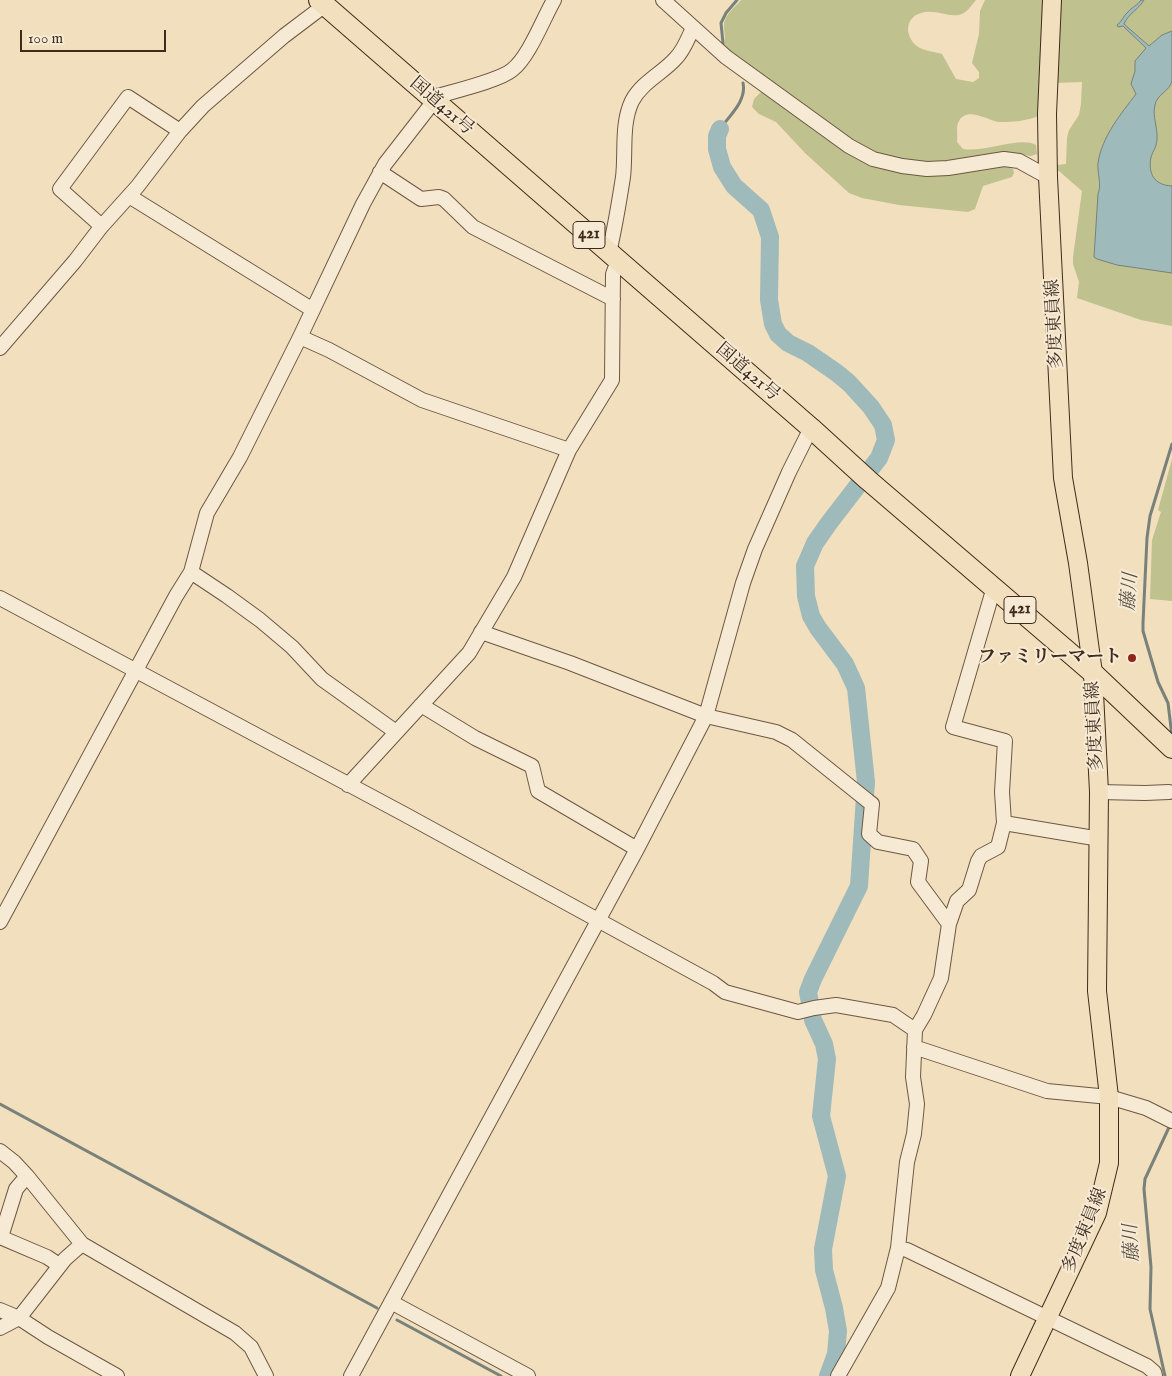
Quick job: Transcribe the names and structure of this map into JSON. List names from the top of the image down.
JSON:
{
  "streets": {
    "highway": ["国道421号", "421"],
    "main road": ["多度東員線"]
  },
  "crossings": [
    ["国道421号", "多度東員線"]
  ],
  "water": ["藤川"],
  "places": ["ファミリーマート"],
  "scale_bar": "100 m"
}
